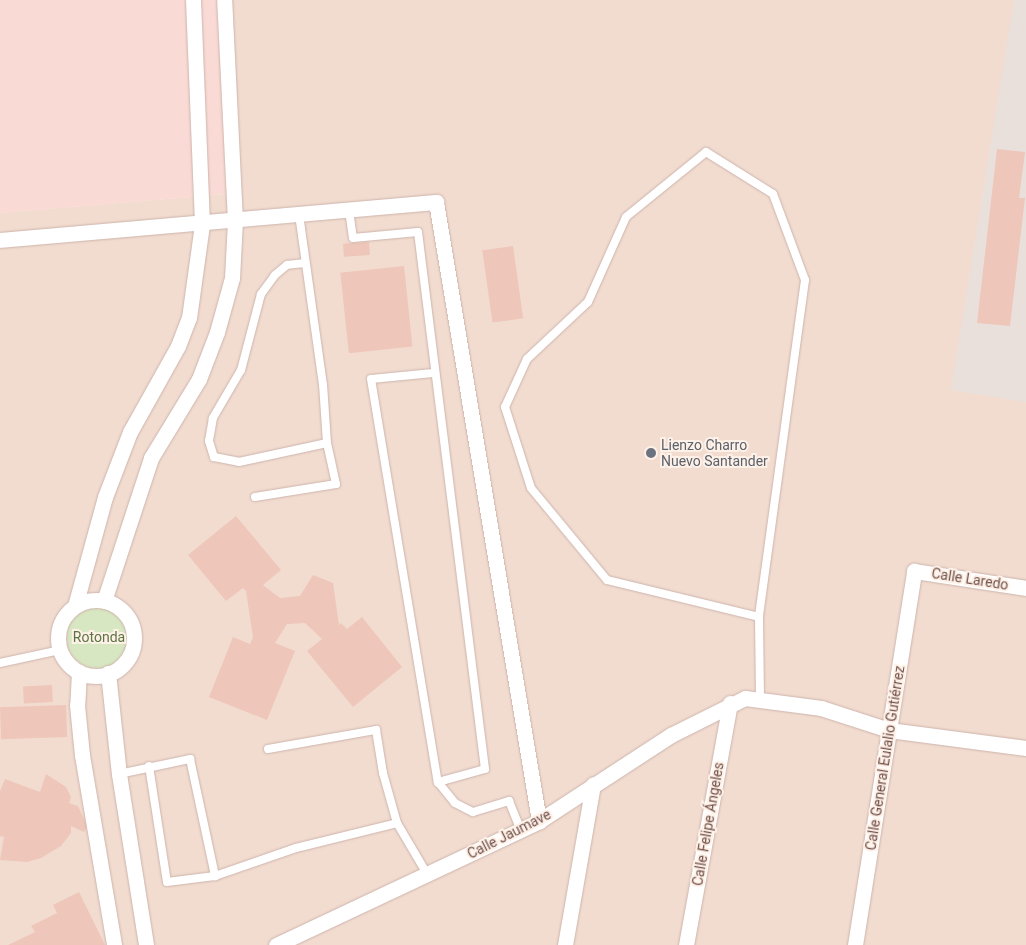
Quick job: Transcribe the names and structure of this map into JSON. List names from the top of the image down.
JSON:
{
  "streets": {
    "street": [
      "Calle Laredo",
      "Calle General Eulalio Gutiérrez",
      "Calle Felipe Ángeles",
      "Calle Jaumave"
    ]
  },
  "crossings": [
    ["Calle Laredo", "Calle General Eulalio Gutiérrez"],
    ["Calle General Eulalio Gutiérrez", "Calle Jaumave"],
    ["Calle Felipe Ángeles", "Calle Jaumave"]
  ],
  "parks": ["Rotonda"],
  "places": ["Lienzo Charro Nuevo Santander"]
}
